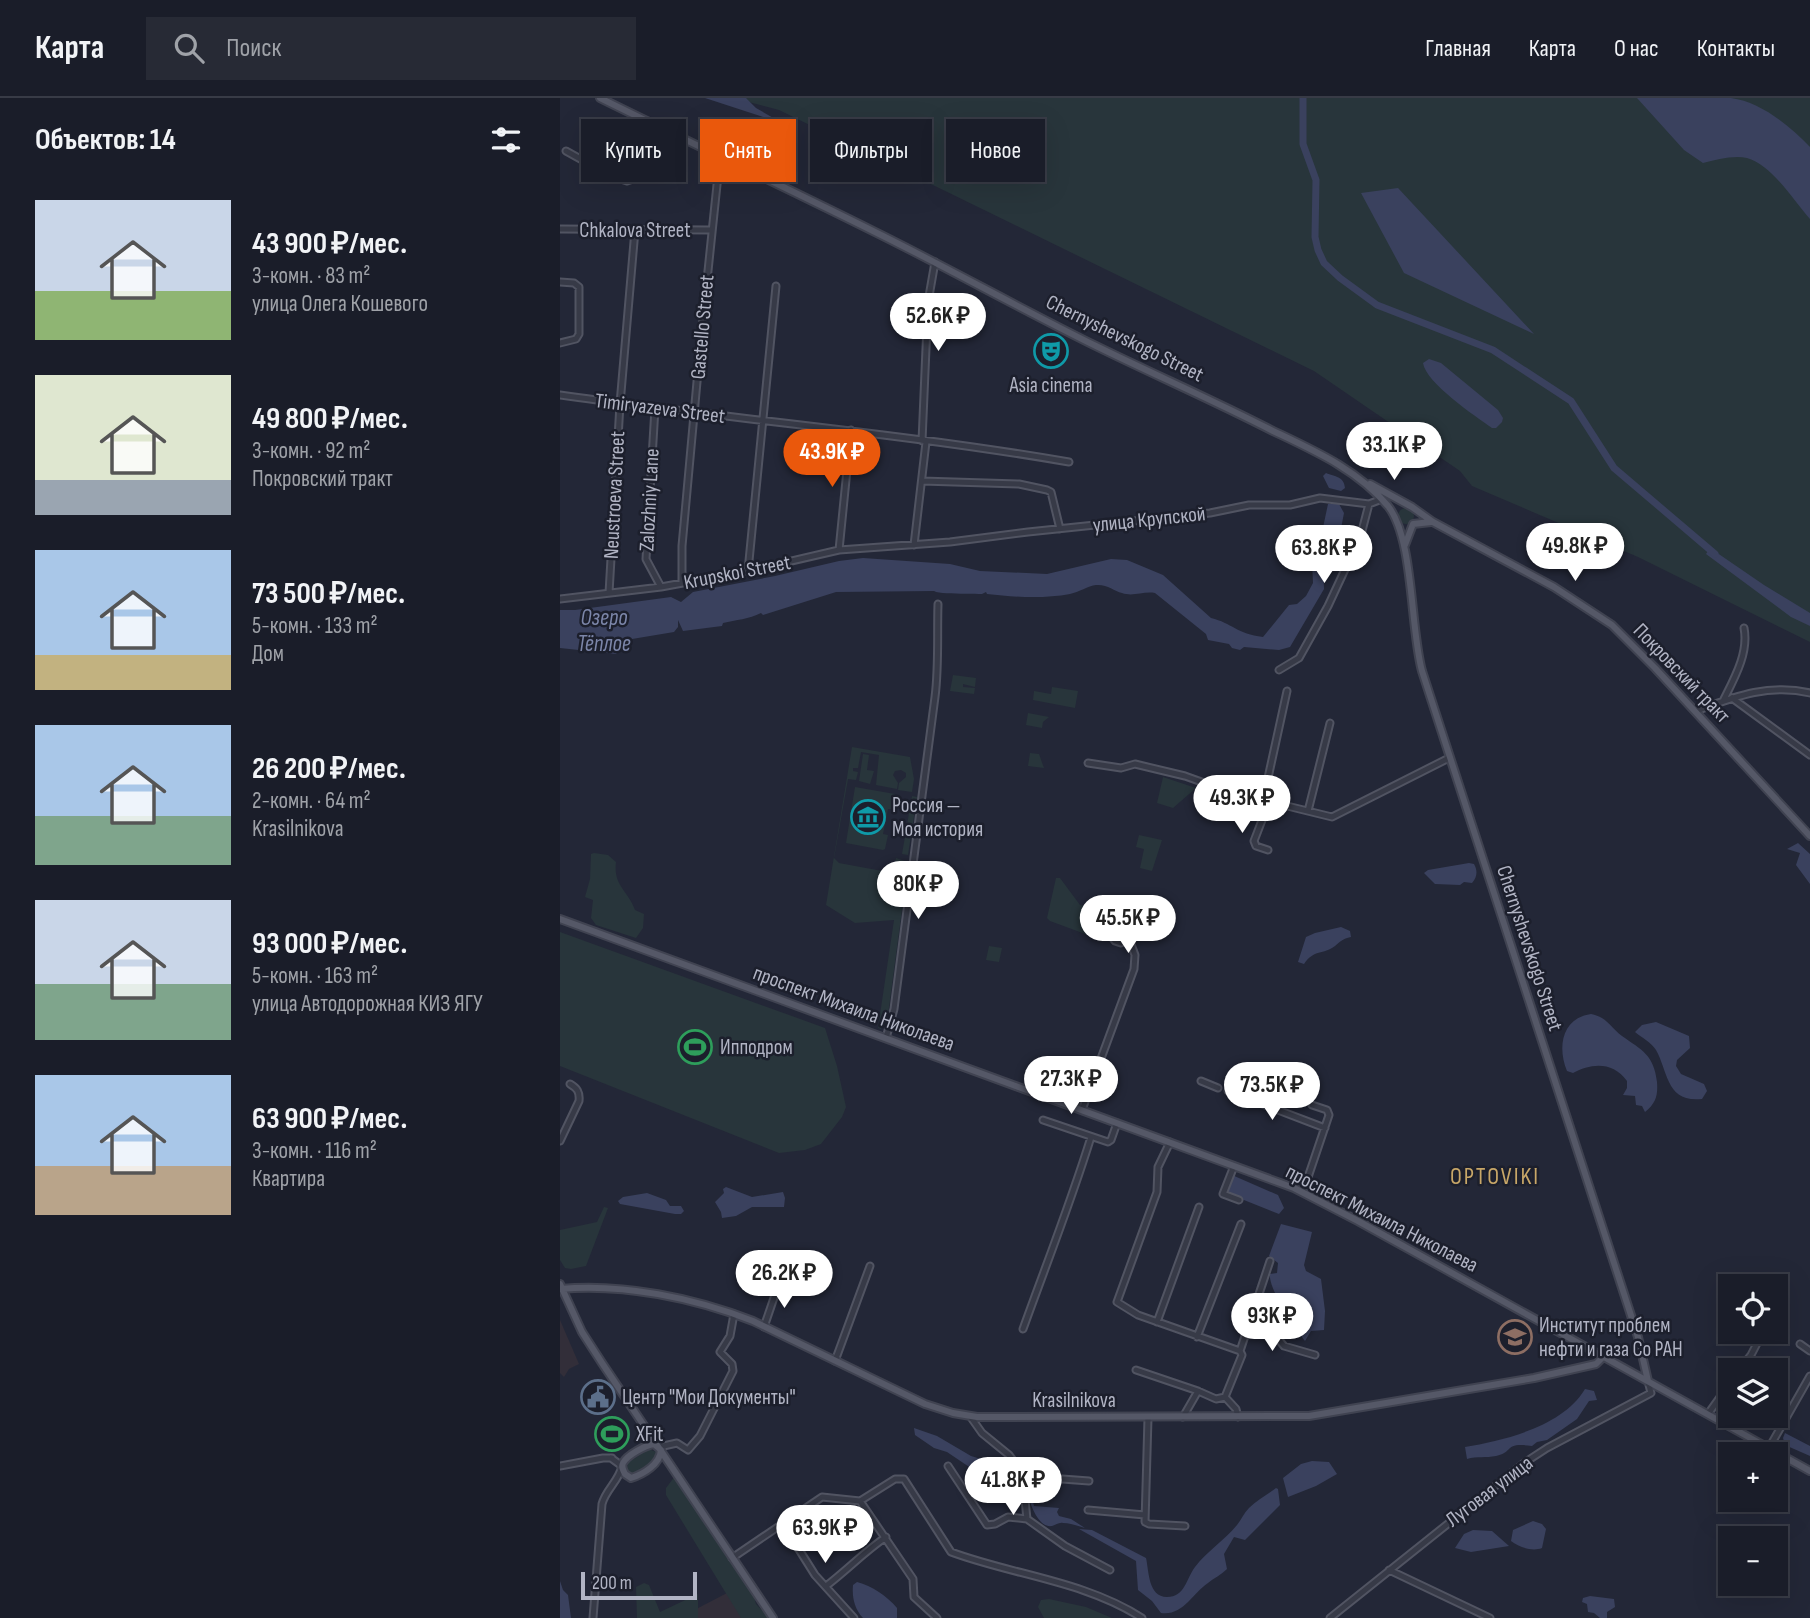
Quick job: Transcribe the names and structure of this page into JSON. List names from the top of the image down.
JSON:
{
  "streets": {
    "main road": [
      "Chernyshevskogo Street",
      "Покровский тракт",
      "проспект Михаила Николаева",
      "Krasilnikova"
    ],
    "street": [
      "Chkalova Street",
      "Gastello Street",
      "Timiryazeva Street",
      "Neustroeva Street",
      "Zalozhniy Lane",
      "улица Крупской",
      "Krupskoi Street",
      "Луговая улица"
    ]
  },
  "crossings": [
    ["Chkalova Street", "Gastello Street"],
    ["Chkalova Street", "Neustroeva Street"],
    ["Gastello Street", "Timiryazeva Street"],
    ["Gastello Street", "Krupskoi Street"],
    ["Chernyshevskogo Street", "улица Крупской"],
    ["Chernyshevskogo Street", "Покровский тракт"],
    ["Chernyshevskogo Street", "проспект Михаила Николаева"],
    ["Chernyshevskogo Street", "Луговая улица"],
    ["Timiryazeva Street", "Neustroeva Street"],
    ["Timiryazeva Street", "Zalozhniy Lane"],
    ["Neustroeva Street", "Krupskoi Street"],
    ["Zalozhniy Lane", "Krupskoi Street"],
    ["улица Крупской", "Krupskoi Street"],
    ["проспект Михаила Николаева", "Krasilnikova"],
    ["проспект Михаила Николаева", "Луговая улица"]
  ],
  "districts": ["OPTOVIKI"],
  "water": ["Озеро Тёплое"],
  "places": {
    "theatre": ["Asia cinema"],
    "museum": ["Россия — Моя история"],
    "sports": ["Ипподром", "XFit"],
    "school or university": ["Институт проблем нефти и газа Со РАН"],
    "public building": ["Центр \"Мои Документы\""]
  },
  "scale_bar": "200 m",
  "page": {
    "header": "Карта",
    "search": "Поиск",
    "nav": [
      "Главная",
      "Карта",
      "О нас",
      "Контакты"
    ],
    "heading": "Объектов: 14",
    "chip": [
      "Купить",
      "Снять",
      "Фильтры",
      "Новое"
    ],
    "list": [
      {
        "name": "43 900 ₽/мес.",
        "note": "3-комн. · 83 m² · улица Олега Кошевого"
      },
      {
        "name": "49 800 ₽/мес.",
        "note": "3-комн. · 92 m² · Покровский тракт"
      },
      {
        "name": "73 500 ₽/мес.",
        "note": "5-комн. · 133 m² · Дом"
      },
      {
        "name": "26 200 ₽/мес.",
        "note": "2-комн. · 64 m² · Krasilnikova"
      },
      {
        "name": "93 000 ₽/мес.",
        "note": "5-комн. · 163 m² · улица Автодорожная КИЗ ЯГУ"
      },
      {
        "name": "63 900 ₽/мес.",
        "note": "3-комн. · 116 m² · Квартира"
      }
    ],
    "price": [
      "52.6K ₽",
      "33.1K ₽",
      "43.9K ₽",
      "49.8K ₽",
      "63.8K ₽",
      "49.3K ₽",
      "80K ₽",
      "45.5K ₽",
      "27.3K ₽",
      "73.5K ₽",
      "26.2K ₽",
      "93K ₽",
      "41.8K ₽",
      "63.9K ₽"
    ],
    "map_buttons": ["+", "−"],
    "scale": "200 m"
  }
}
